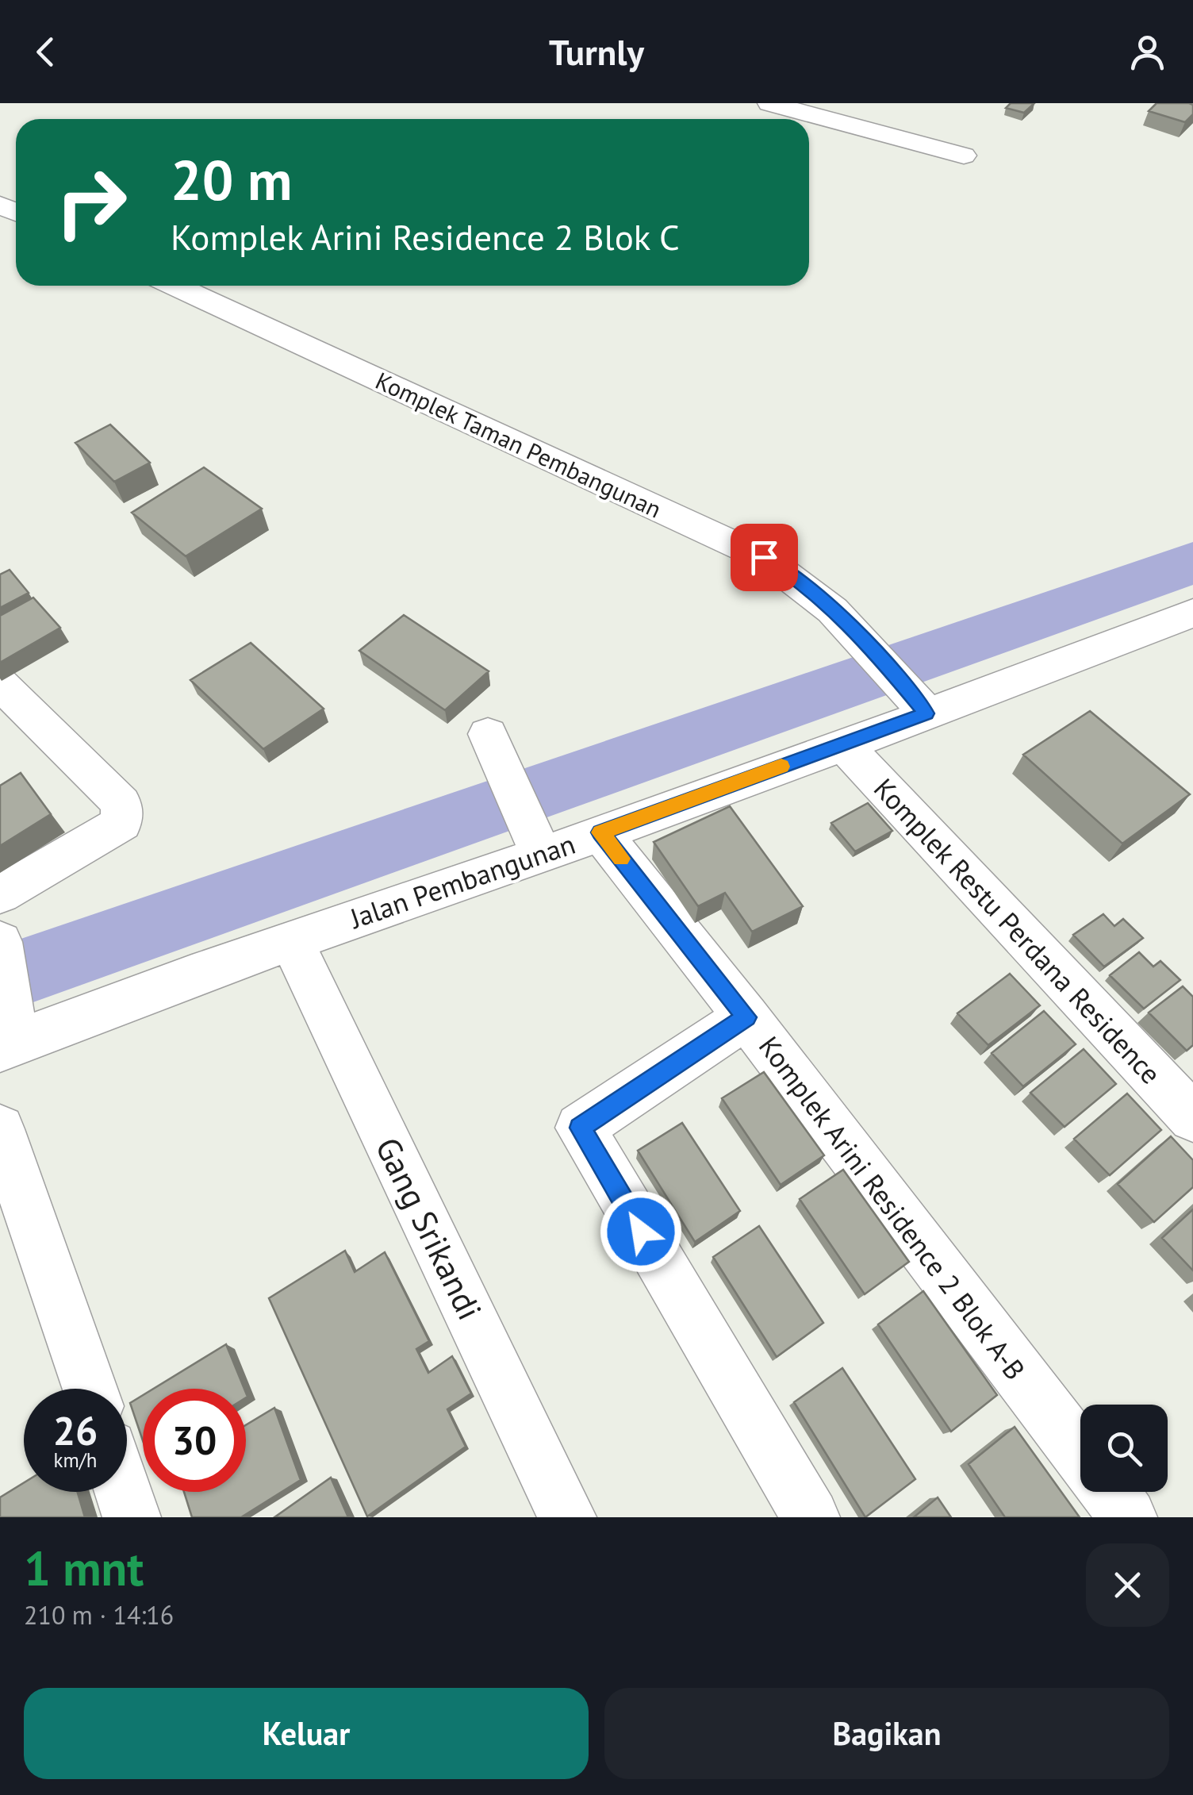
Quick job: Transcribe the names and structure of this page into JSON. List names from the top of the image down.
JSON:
{
  "streets": {
    "street": [
      "Komplek Taman Pembangunan",
      "Jalan Pembangunan",
      "Komplek Restu Perdana Residence",
      "Komplek Arini Residence 2 Blok A-B",
      "Gang Srikandi"
    ]
  },
  "crossings": [
    ["Komplek Taman Pembangunan", "Jalan Pembangunan"],
    ["Jalan Pembangunan", "Komplek Restu Perdana Residence"],
    ["Jalan Pembangunan", "Komplek Arini Residence 2 Blok A-B"],
    ["Jalan Pembangunan", "Gang Srikandi"]
  ],
  "page": {
    "header": "Turnly",
    "turn": ["20 m", "Komplek Arini Residence 2 Blok C"],
    "speed": "26 km/h",
    "limit": "30",
    "heading": ["1 mnt", "210 m · 14:16"],
    "buttons": ["Keluar", "Bagikan"]
  }
}
